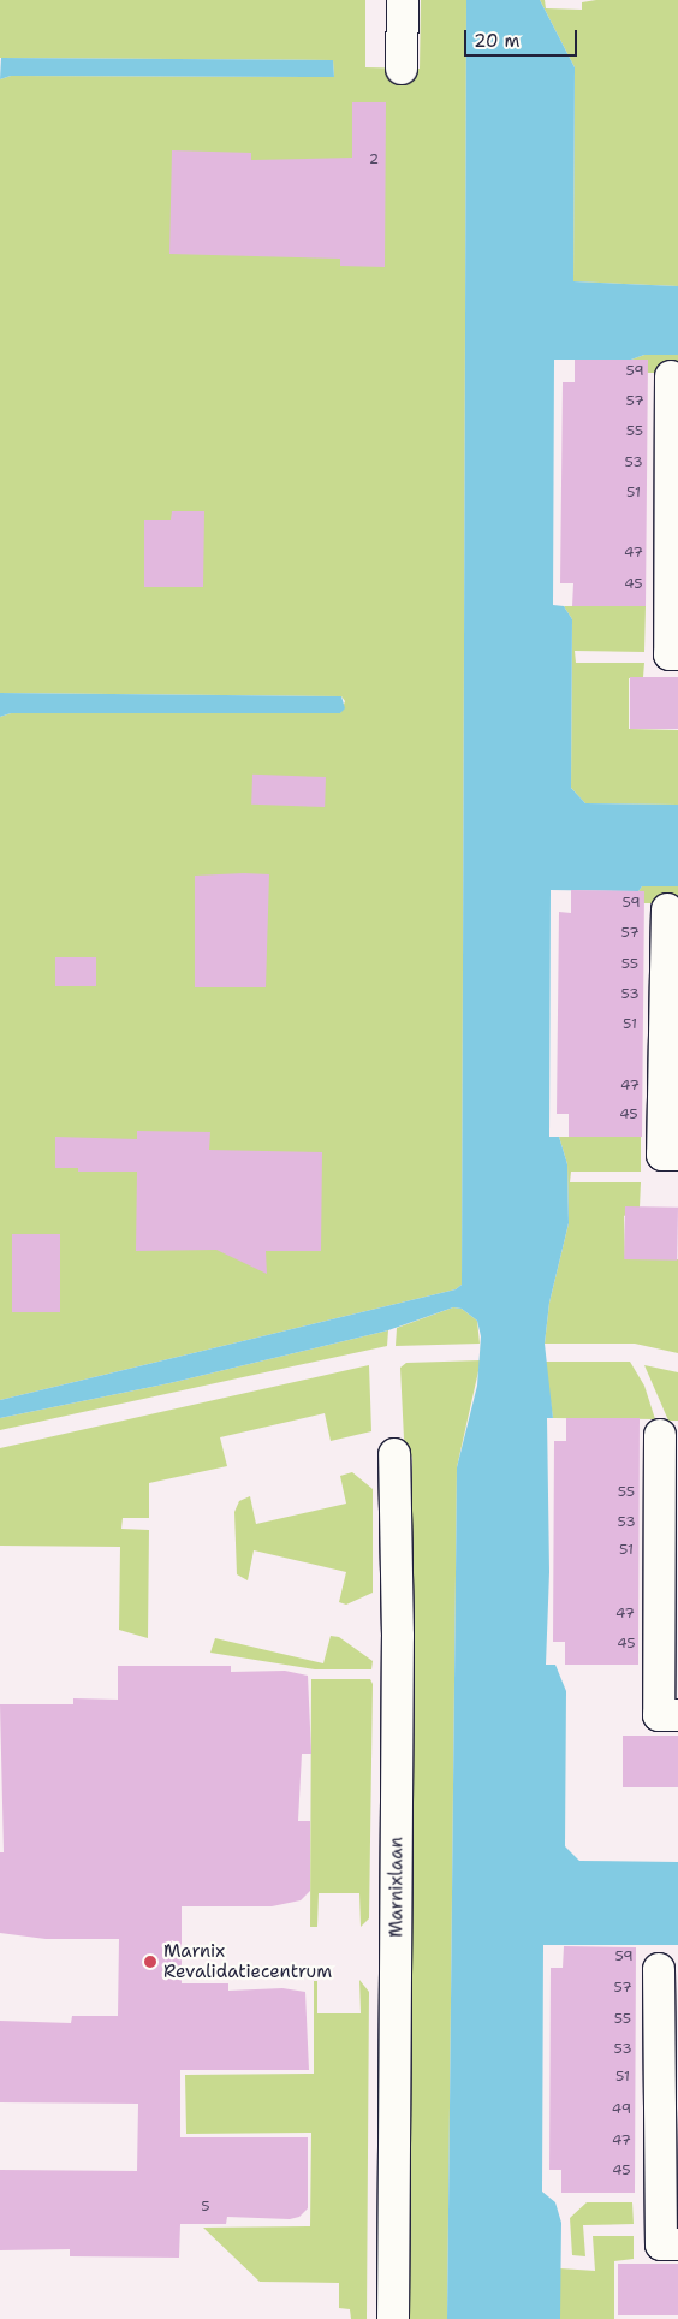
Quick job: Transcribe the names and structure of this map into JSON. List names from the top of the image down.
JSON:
{
  "streets": {
    "street": ["Marnixlaan"]
  },
  "places": ["Marnix Revalidatiecentrum"],
  "house_numbers": [
    "2",
    "59",
    "57",
    "55",
    "53",
    "51",
    "47",
    "45",
    "59",
    "57",
    "55",
    "53",
    "51",
    "47",
    "45",
    "55",
    "53",
    "51",
    "47",
    "45",
    "59",
    "57",
    "55",
    "53",
    "51",
    "49",
    "47",
    "45",
    "5"
  ],
  "scale_bar": "20 m"
}
